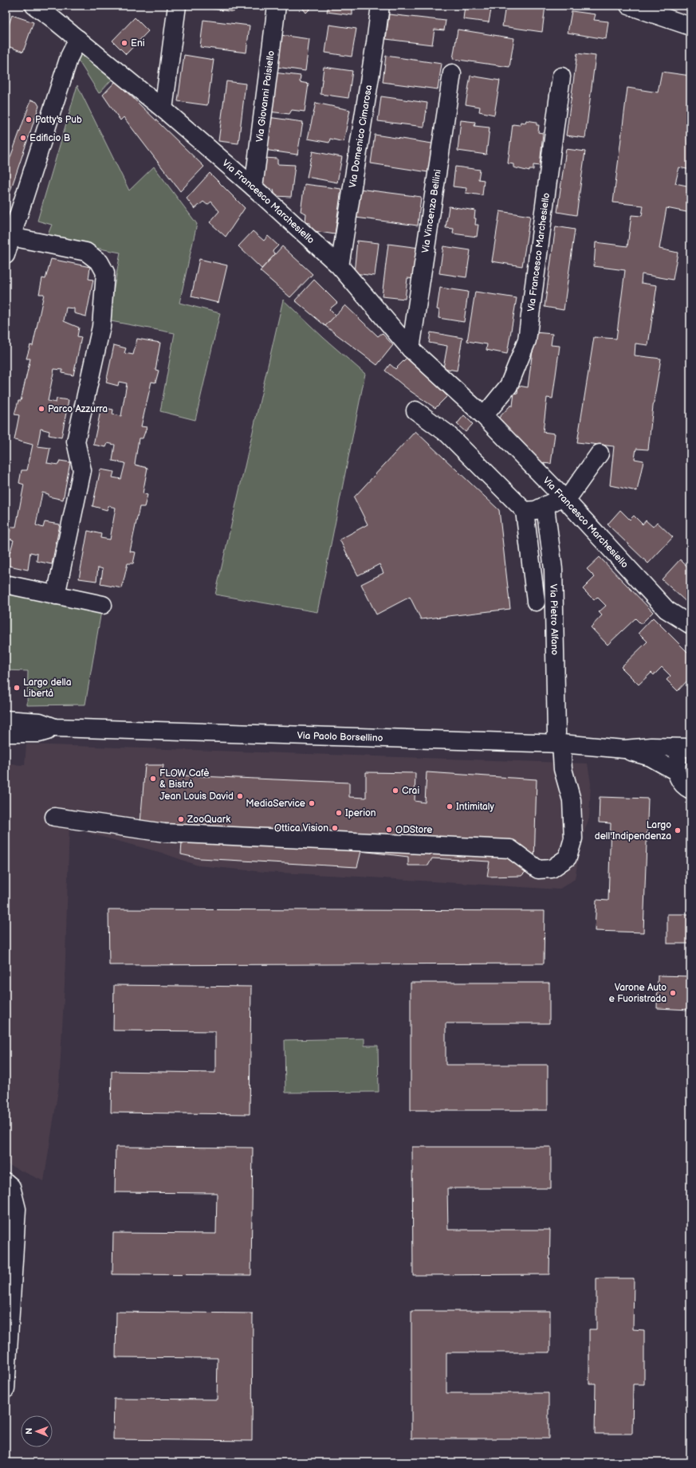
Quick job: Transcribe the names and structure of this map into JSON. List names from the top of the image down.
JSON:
{
  "streets": {
    "street": [
      "Via Giovanni Paisiello",
      "Via Domenico Cimarosa",
      "Via Francesco Marchesiello",
      "Via Vincenzo Bellini",
      "Via Pietro Alfano",
      "Via Paolo Borsellino"
    ]
  },
  "crossings": [
    ["Via Giovanni Paisiello", "Via Francesco Marchesiello"],
    ["Via Domenico Cimarosa", "Via Francesco Marchesiello"],
    ["Via Francesco Marchesiello", "Via Vincenzo Bellini"],
    ["Via Pietro Alfano", "Via Paolo Borsellino"]
  ],
  "places": [
    "Eni",
    "Patty's Pub",
    "Edificio B",
    "Parco Azzurra",
    "Largo della Libertà",
    "FLOW Cafè & Bistrò",
    "Crai",
    "Jean Louis David",
    "MediaService",
    "Intimitaly",
    "Iperion",
    "ZooQuark",
    "Ottica Vision",
    "ODStore",
    "Largo dell'Indipendenza",
    "Varone Auto e Fuoristrada"
  ],
  "north": "left"
}
